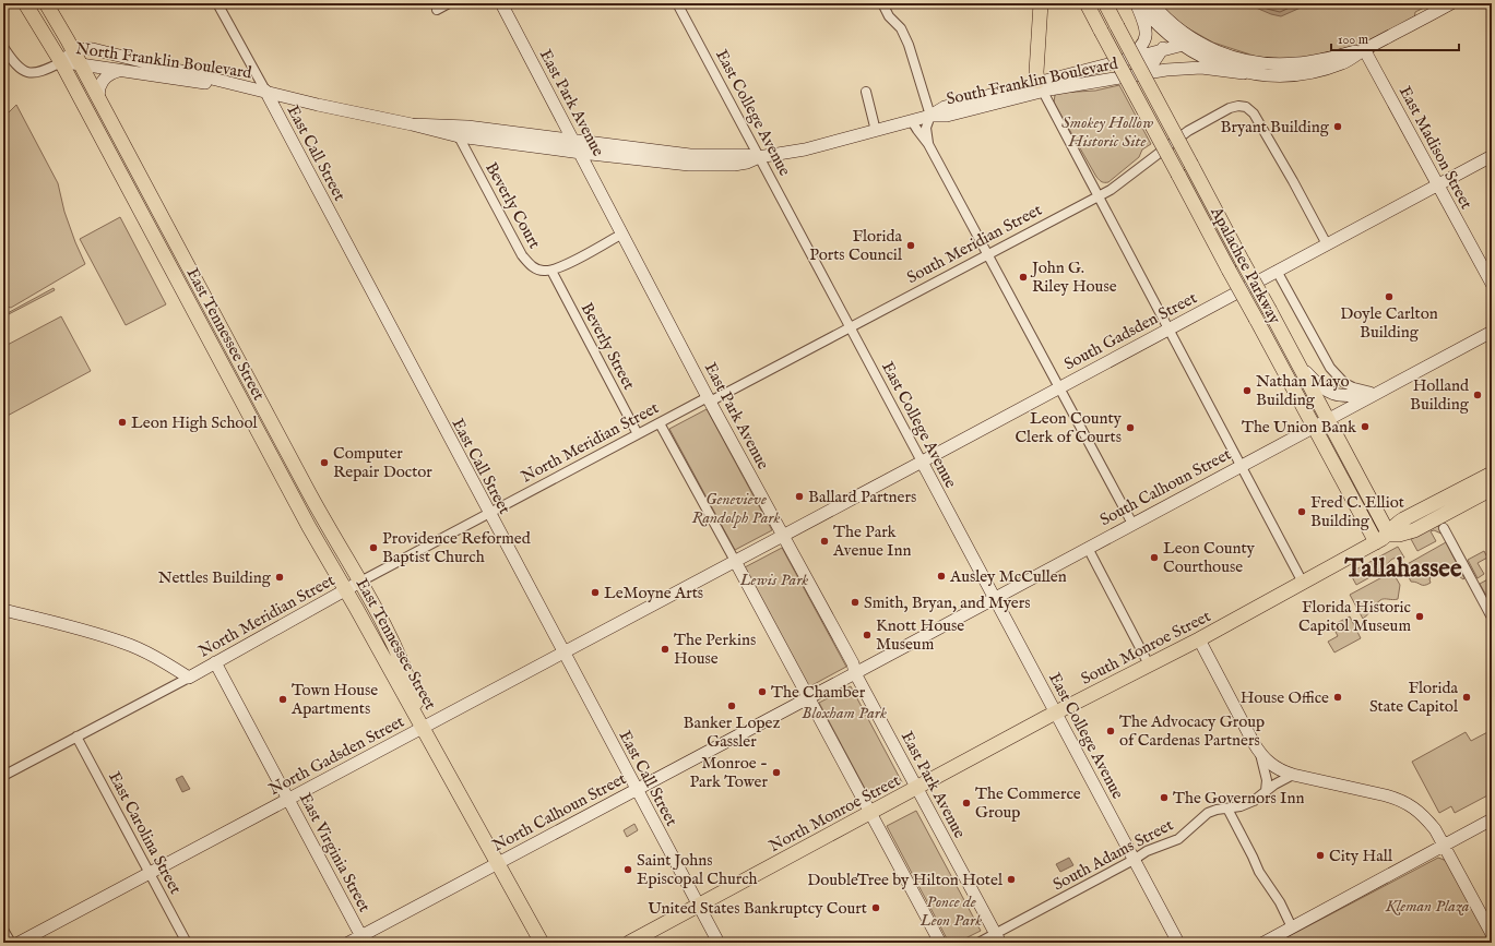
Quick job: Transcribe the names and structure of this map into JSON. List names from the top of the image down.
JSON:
{
  "streets": {
    "main road": [
      "Apalachee Parkway",
      "East Tennessee Street",
      "South Monroe Street",
      "North Monroe Street"
    ],
    "street": [
      "North Franklin Boulevard",
      "South Franklin Boulevard",
      "East Park Avenue",
      "East College Avenue",
      "East Madison Street",
      "East Call Street",
      "Beverly Court",
      "South Meridian Street",
      "South Gadsden Street",
      "Beverly Street",
      "North Meridian Street",
      "South Calhoun Street",
      "North Gadsden Street",
      "North Calhoun Street",
      "East Carolina Street",
      "East Virginia Street",
      "South Adams Street"
    ]
  },
  "crossings": [
    ["North Franklin Boulevard", "South Franklin Boulevard"],
    ["North Franklin Boulevard", "East Park Avenue"],
    ["North Franklin Boulevard", "East Call Street"],
    ["North Franklin Boulevard", "Beverly Court"],
    ["North Franklin Boulevard", "East Tennessee Street"],
    ["South Franklin Boulevard", "East Park Avenue"],
    ["South Franklin Boulevard", "East College Avenue"],
    ["East Park Avenue", "South Meridian Street"],
    ["East Park Avenue", "South Gadsden Street"],
    ["East Park Avenue", "North Meridian Street"],
    ["East Park Avenue", "South Calhoun Street"],
    ["East Park Avenue", "South Monroe Street"],
    ["East Park Avenue", "North Gadsden Street"],
    ["East Park Avenue", "North Calhoun Street"],
    ["East Park Avenue", "North Monroe Street"],
    ["East Park Avenue", "South Adams Street"],
    ["East College Avenue", "South Meridian Street"],
    ["East College Avenue", "South Gadsden Street"],
    ["East College Avenue", "South Calhoun Street"],
    ["East College Avenue", "South Monroe Street"],
    ["East College Avenue", "South Adams Street"],
    ["East Madison Street", "South Gadsden Street"],
    ["East Call Street", "North Meridian Street"],
    ["East Call Street", "North Gadsden Street"],
    ["East Call Street", "North Calhoun Street"],
    ["East Call Street", "North Monroe Street"],
    ["Beverly Court", "Beverly Street"],
    ["South Meridian Street", "South Gadsden Street"],
    ["South Meridian Street", "North Meridian Street"],
    ["Apalachee Parkway", "South Calhoun Street"],
    ["Apalachee Parkway", "South Monroe Street"],
    ["South Gadsden Street", "North Gadsden Street"],
    ["East Tennessee Street", "North Meridian Street"],
    ["East Tennessee Street", "North Gadsden Street"],
    ["East Tennessee Street", "North Calhoun Street"],
    ["Beverly Street", "North Meridian Street"],
    ["North Meridian Street", "East Carolina Street"],
    ["North Meridian Street", "East Virginia Street"],
    ["South Calhoun Street", "North Calhoun Street"],
    ["South Monroe Street", "North Monroe Street"],
    ["North Gadsden Street", "East Carolina Street"],
    ["North Gadsden Street", "East Virginia Street"],
    ["North Calhoun Street", "East Virginia Street"]
  ],
  "districts": ["Tallahassee"],
  "parks": [
    "Smokey Hollow Historic Site",
    "Genevieve Randolph Park",
    "Lewis Park",
    "Bloxham Park",
    "Ponce de Leon Park",
    "Kleman Plaza"
  ],
  "places": [
    "Bryant Building",
    "Florida Ports Council",
    "John G. Riley House",
    "Doyle Carlton Building",
    "Nathan Mayo Building",
    "Holland Building",
    "Leon High School",
    "The Union Bank",
    "Leon County Clerk of Courts",
    "Computer Repair Doctor",
    "Ballard Partners",
    "Fred C. Elliot Building",
    "The Park Avenue Inn",
    "Providence Reformed Baptist Church",
    "Leon County Courthouse",
    "Ausley McCullen",
    "Nettles Building",
    "LeMoyne Arts",
    "Smith, Bryan, and Myers",
    "Florida Historic Capitol Museum",
    "Knott House Museum",
    "The Perkins House",
    "The Chamber",
    "House Office",
    "Florida State Capitol",
    "Town House Apartments",
    "Banker Lopez Gassler",
    "The Advocacy Group of Cardenas Partners",
    "Monroe - Park Tower",
    "The Governors Inn",
    "The Commerce Group",
    "City Hall",
    "Saint Johns Episcopal Church",
    "DoubleTree by Hilton Hotel",
    "United States Bankruptcy Court"
  ],
  "scale_bar": "100 m"
}
